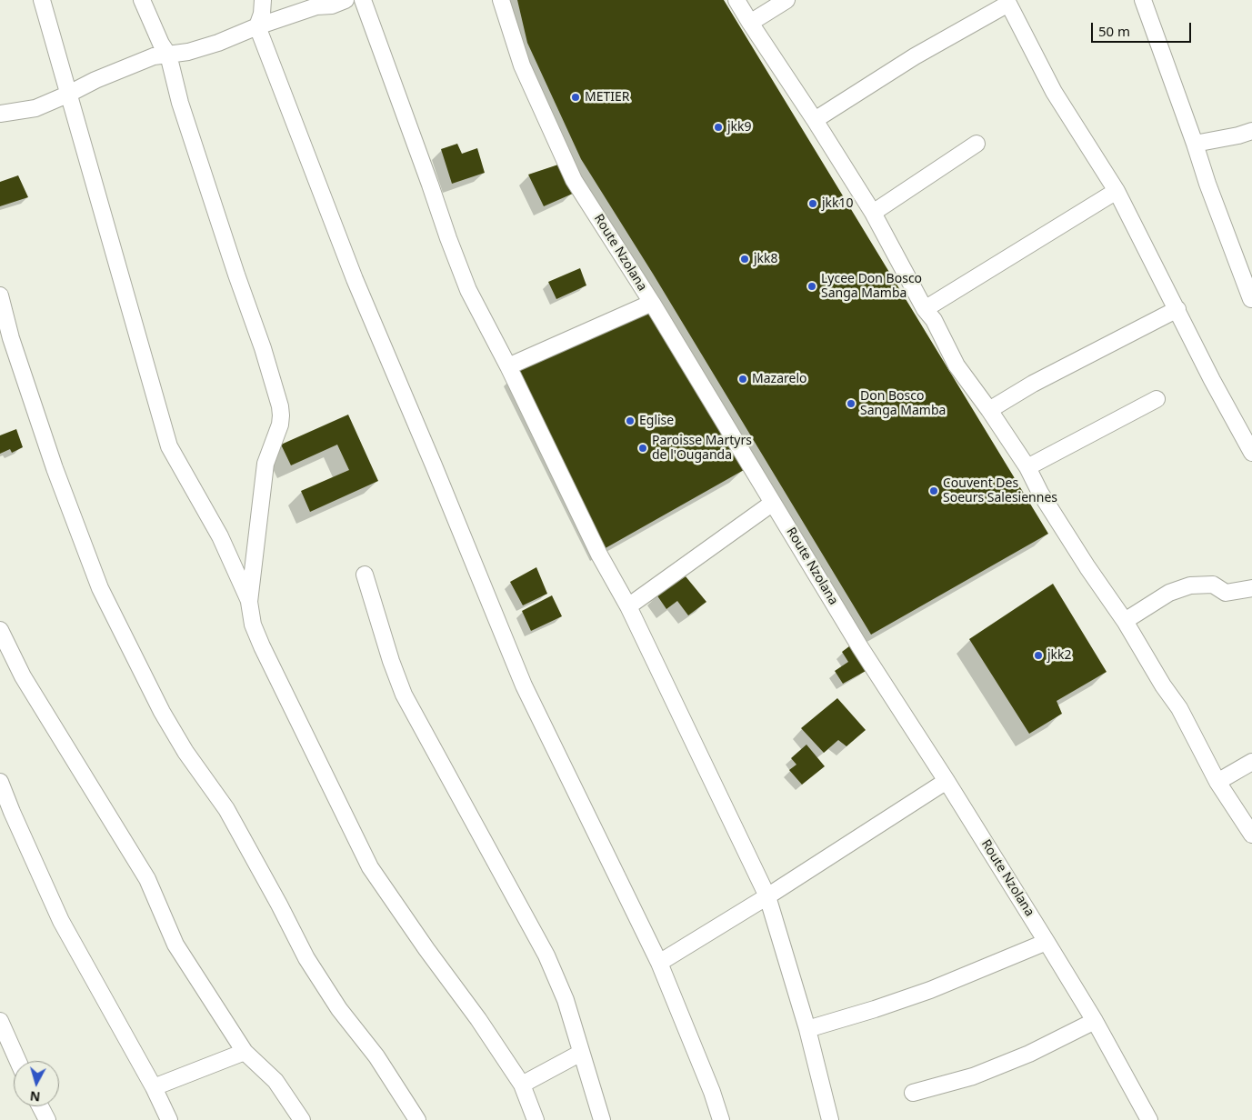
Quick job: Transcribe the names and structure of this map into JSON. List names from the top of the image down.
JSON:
{
  "streets": {
    "street": ["Route Nzolana"]
  },
  "places": [
    "METIER",
    "jkk9",
    "jkk10",
    "jkk8",
    "Lycee Don Bosco Sanga Mamba",
    "Mazarelo",
    "Don Bosco Sanga Mamba",
    "Eglise",
    "Paroisse Martyrs de l'Ouganda",
    "Couvent Des Soeurs Salesiennes",
    "jkk2"
  ],
  "scale_bar": "50 m",
  "north": "bottom"
}
